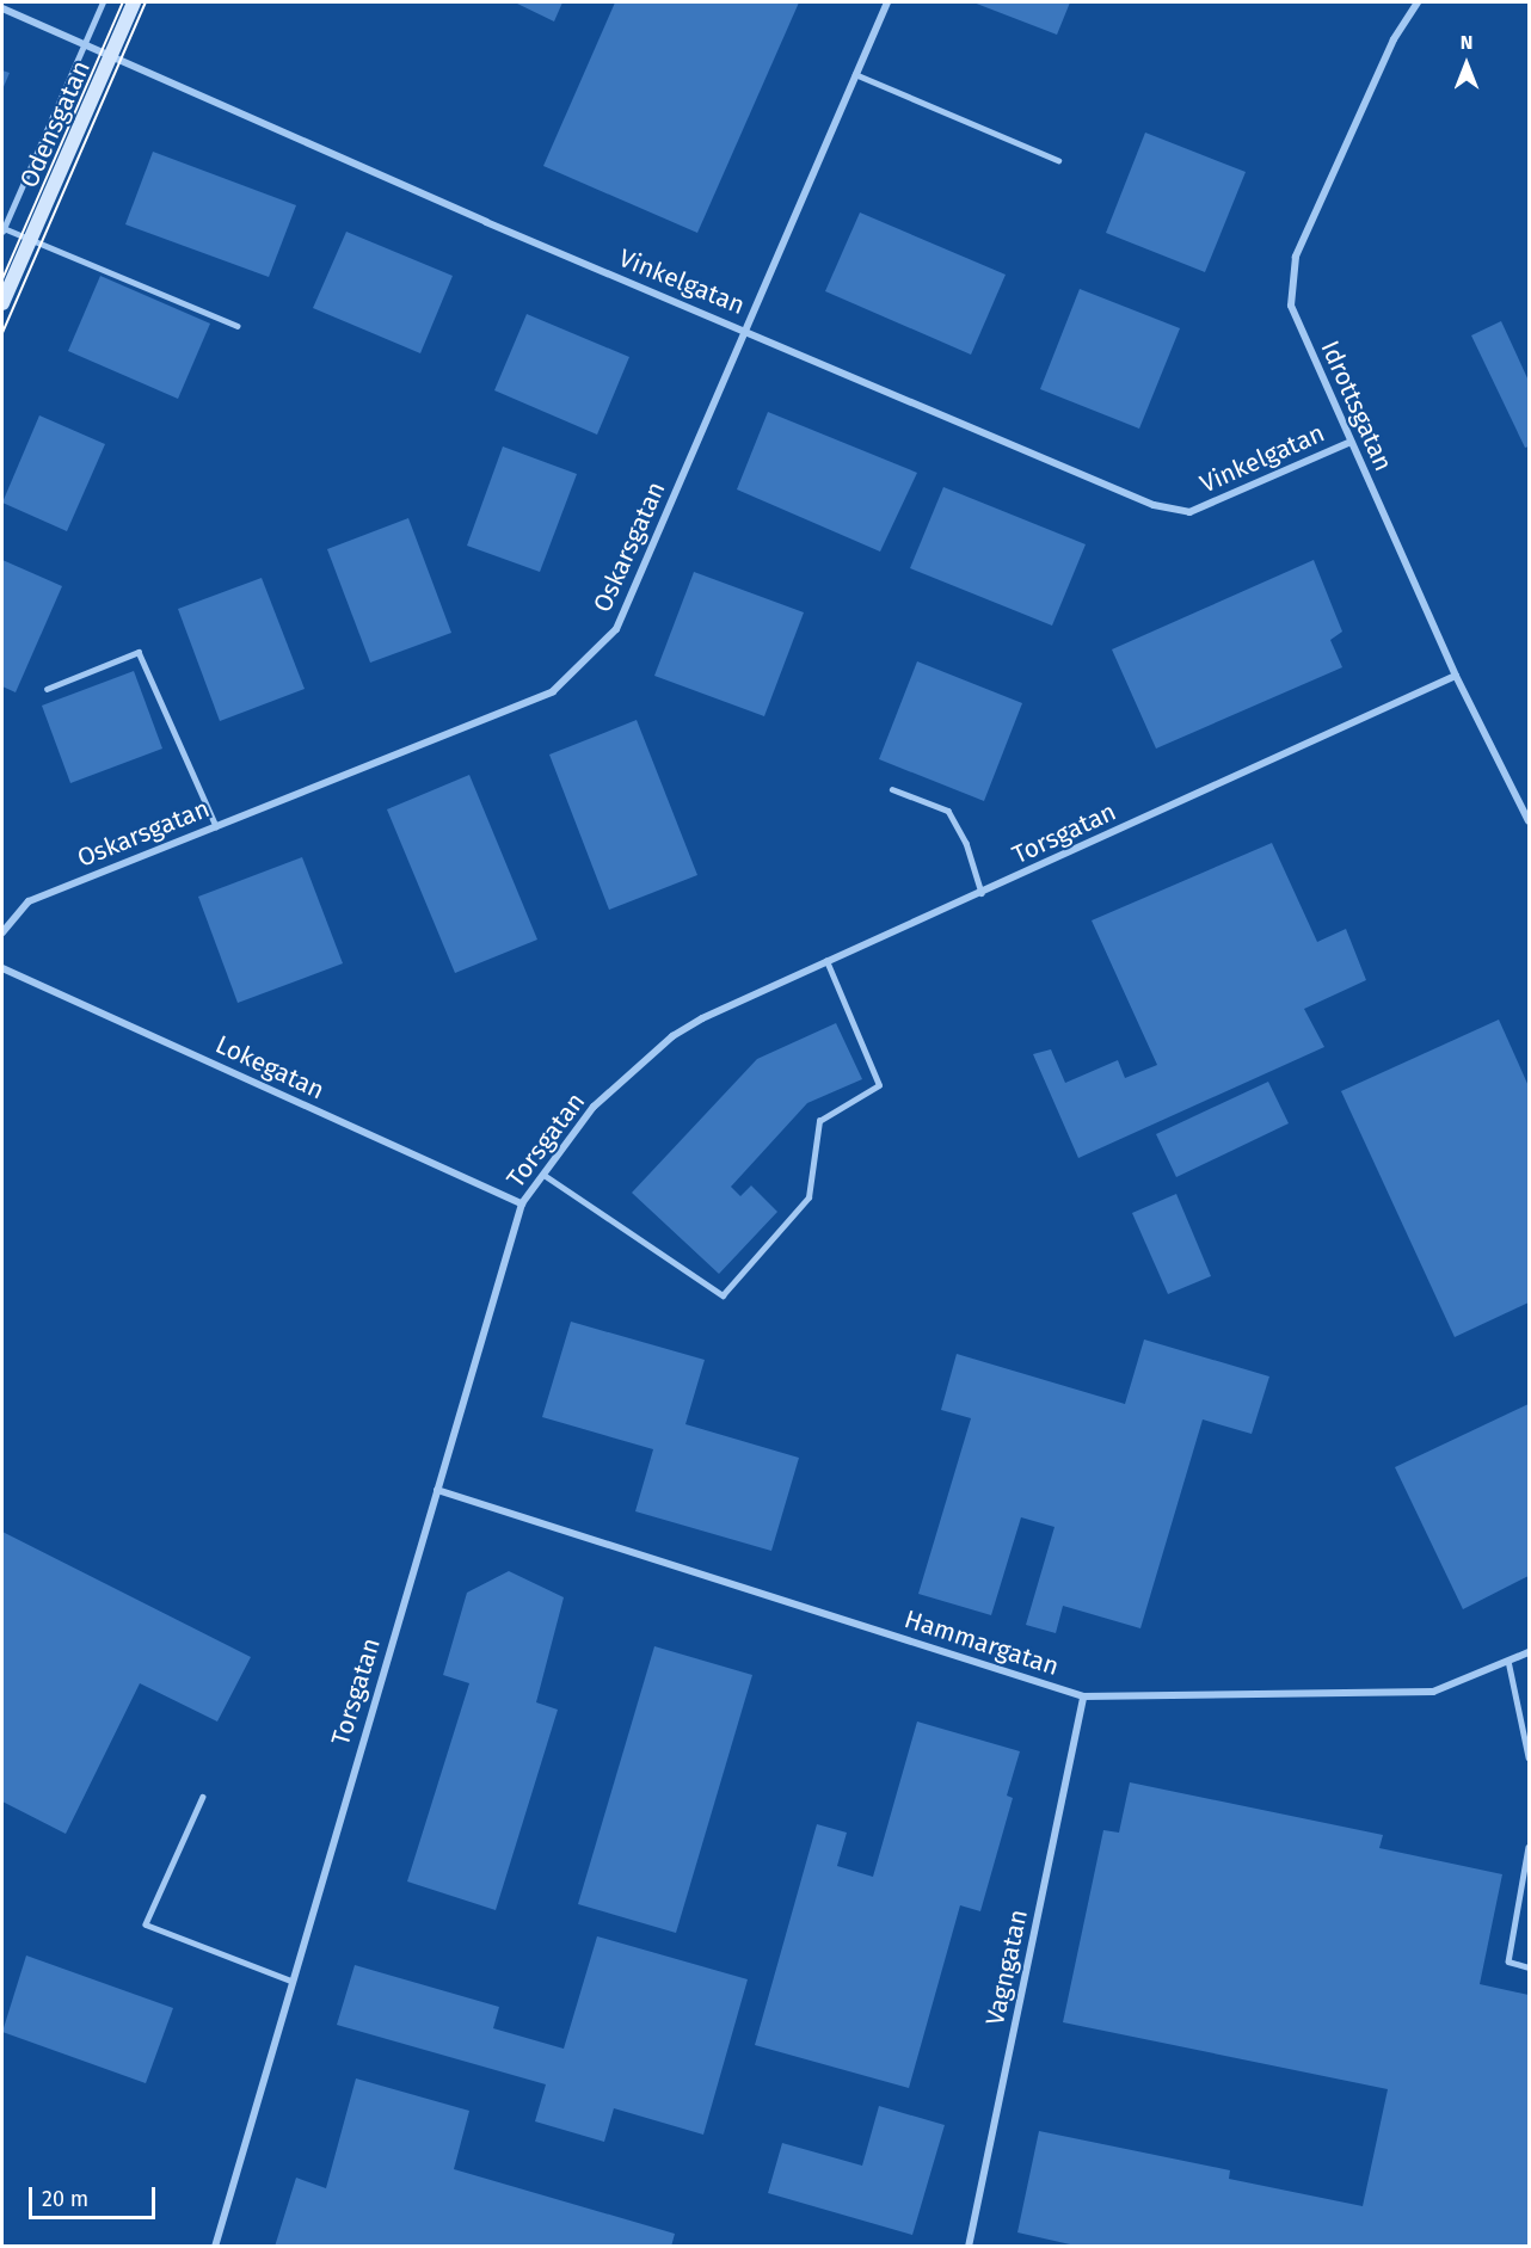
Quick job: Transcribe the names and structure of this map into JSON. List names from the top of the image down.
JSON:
{
  "streets": {
    "street": [
      "Odensgatan",
      "Vinkelgatan",
      "Idrottsgatan",
      "Oskarsgatan",
      "Torsgatan",
      "Lokegatan",
      "Hammargatan",
      "Vagngatan"
    ]
  },
  "crossings": [
    ["Odensgatan", "Vinkelgatan"],
    ["Vinkelgatan", "Idrottsgatan"],
    ["Vinkelgatan", "Oskarsgatan"],
    ["Idrottsgatan", "Torsgatan"],
    ["Torsgatan", "Lokegatan"],
    ["Torsgatan", "Hammargatan"],
    ["Hammargatan", "Vagngatan"]
  ],
  "scale_bar": "20 m",
  "north": "top"
}
